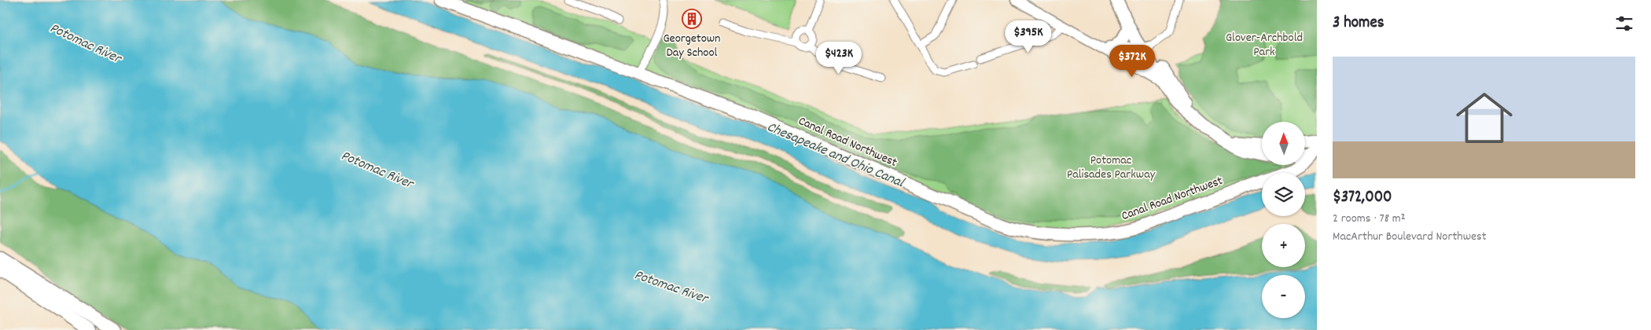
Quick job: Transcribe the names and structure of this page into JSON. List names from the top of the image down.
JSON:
{
  "streets": {
    "main road": ["Canal Road Northwest"]
  },
  "water": ["Potomac River", "Chesapeake and Ohio Canal"],
  "parks": ["Glover-Archbold Park", "Potomac Palisades Parkway"],
  "places": {
    "building": ["Georgetown Day School"]
  },
  "north": "top",
  "page": {
    "heading": "3 homes",
    "price": ["$395K", "$423K", "$372K"],
    "list": [
      {
        "name": "$372,000",
        "note": "2 rooms · 78 m² · MacArthur Boulevard Northwest"
      }
    ],
    "map_buttons": ["+", "−"]
  }
}
